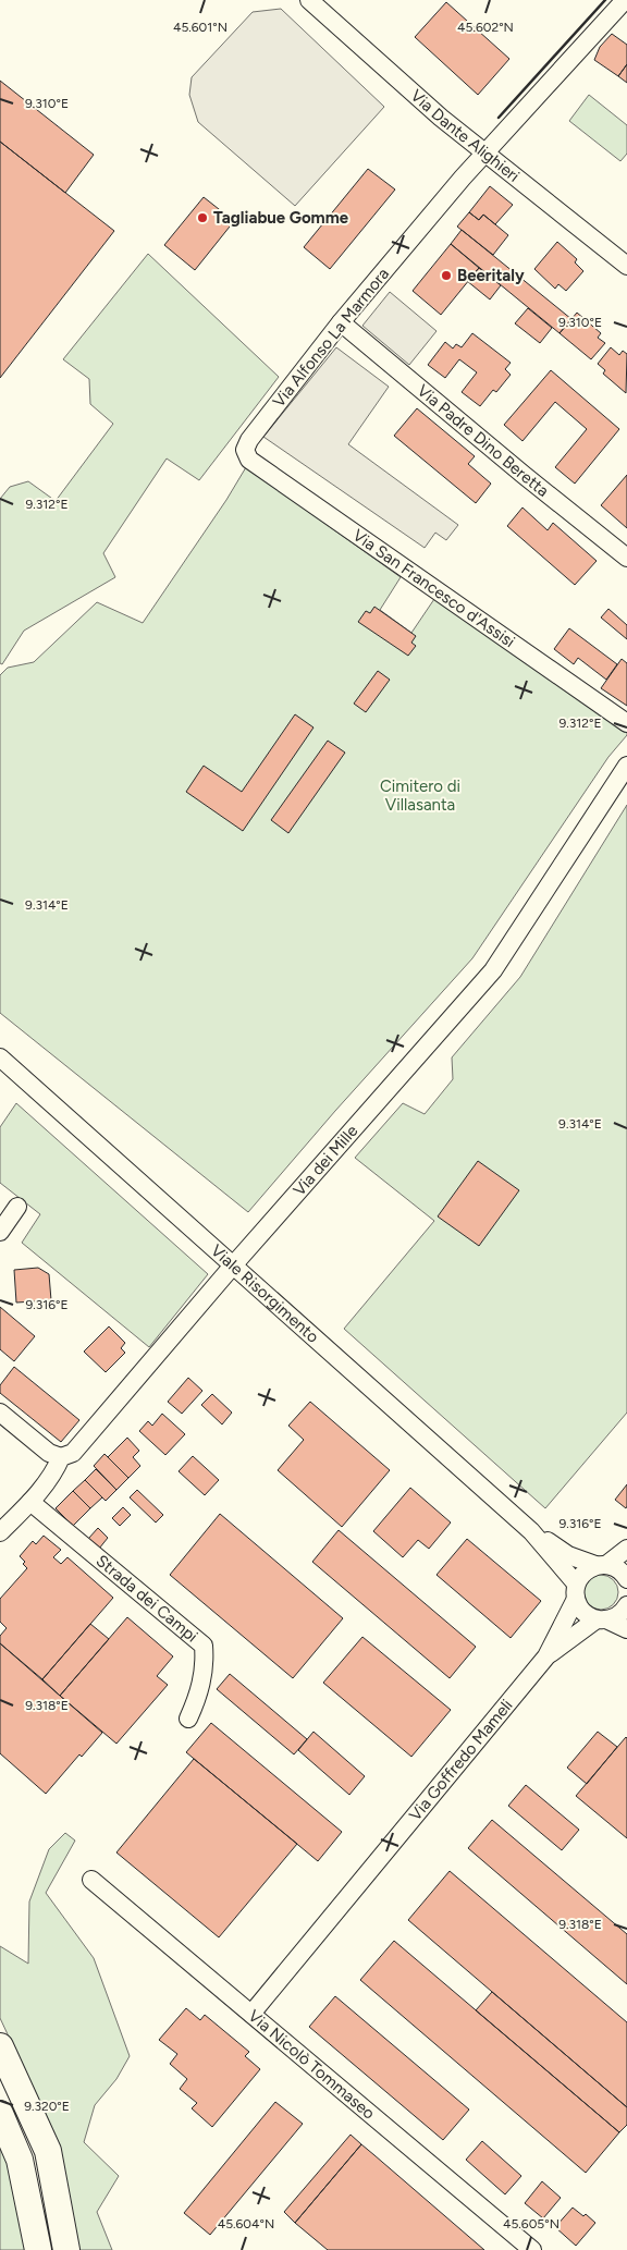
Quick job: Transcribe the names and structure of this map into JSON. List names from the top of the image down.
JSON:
{
  "streets": {
    "street": [
      "Via Dante Alighieri",
      "Via Alfonso La Marmora",
      "Via Padre Dino Beretta",
      "Via San Francesco d'Assisi",
      "Via dei Mille",
      "Viale Risorgimento",
      "Strada dei Campi",
      "Via Goffredo Mameli",
      "Via Nicolò Tommaseo"
    ]
  },
  "crossings": [
    ["Via Dante Alighieri", "Via Alfonso La Marmora"],
    ["Via Alfonso La Marmora", "Via Padre Dino Beretta"],
    ["Via Alfonso La Marmora", "Via San Francesco d'Assisi"],
    ["Via dei Mille", "Viale Risorgimento"],
    ["Via dei Mille", "Strada dei Campi"],
    ["Viale Risorgimento", "Via Goffredo Mameli"],
    ["Via Goffredo Mameli", "Via Nicolò Tommaseo"]
  ],
  "parks": ["Cimitero di Villasanta"],
  "places": ["Tagliabue Gomme", "Beeritaly"],
  "coordinates": [
    "45.602°N",
    "45.601°N",
    "9.310°E",
    "9.312°E",
    "9.314°E",
    "9.316°E",
    "9.318°E",
    "9.320°E",
    "45.604°N",
    "45.605°N"
  ]
}
